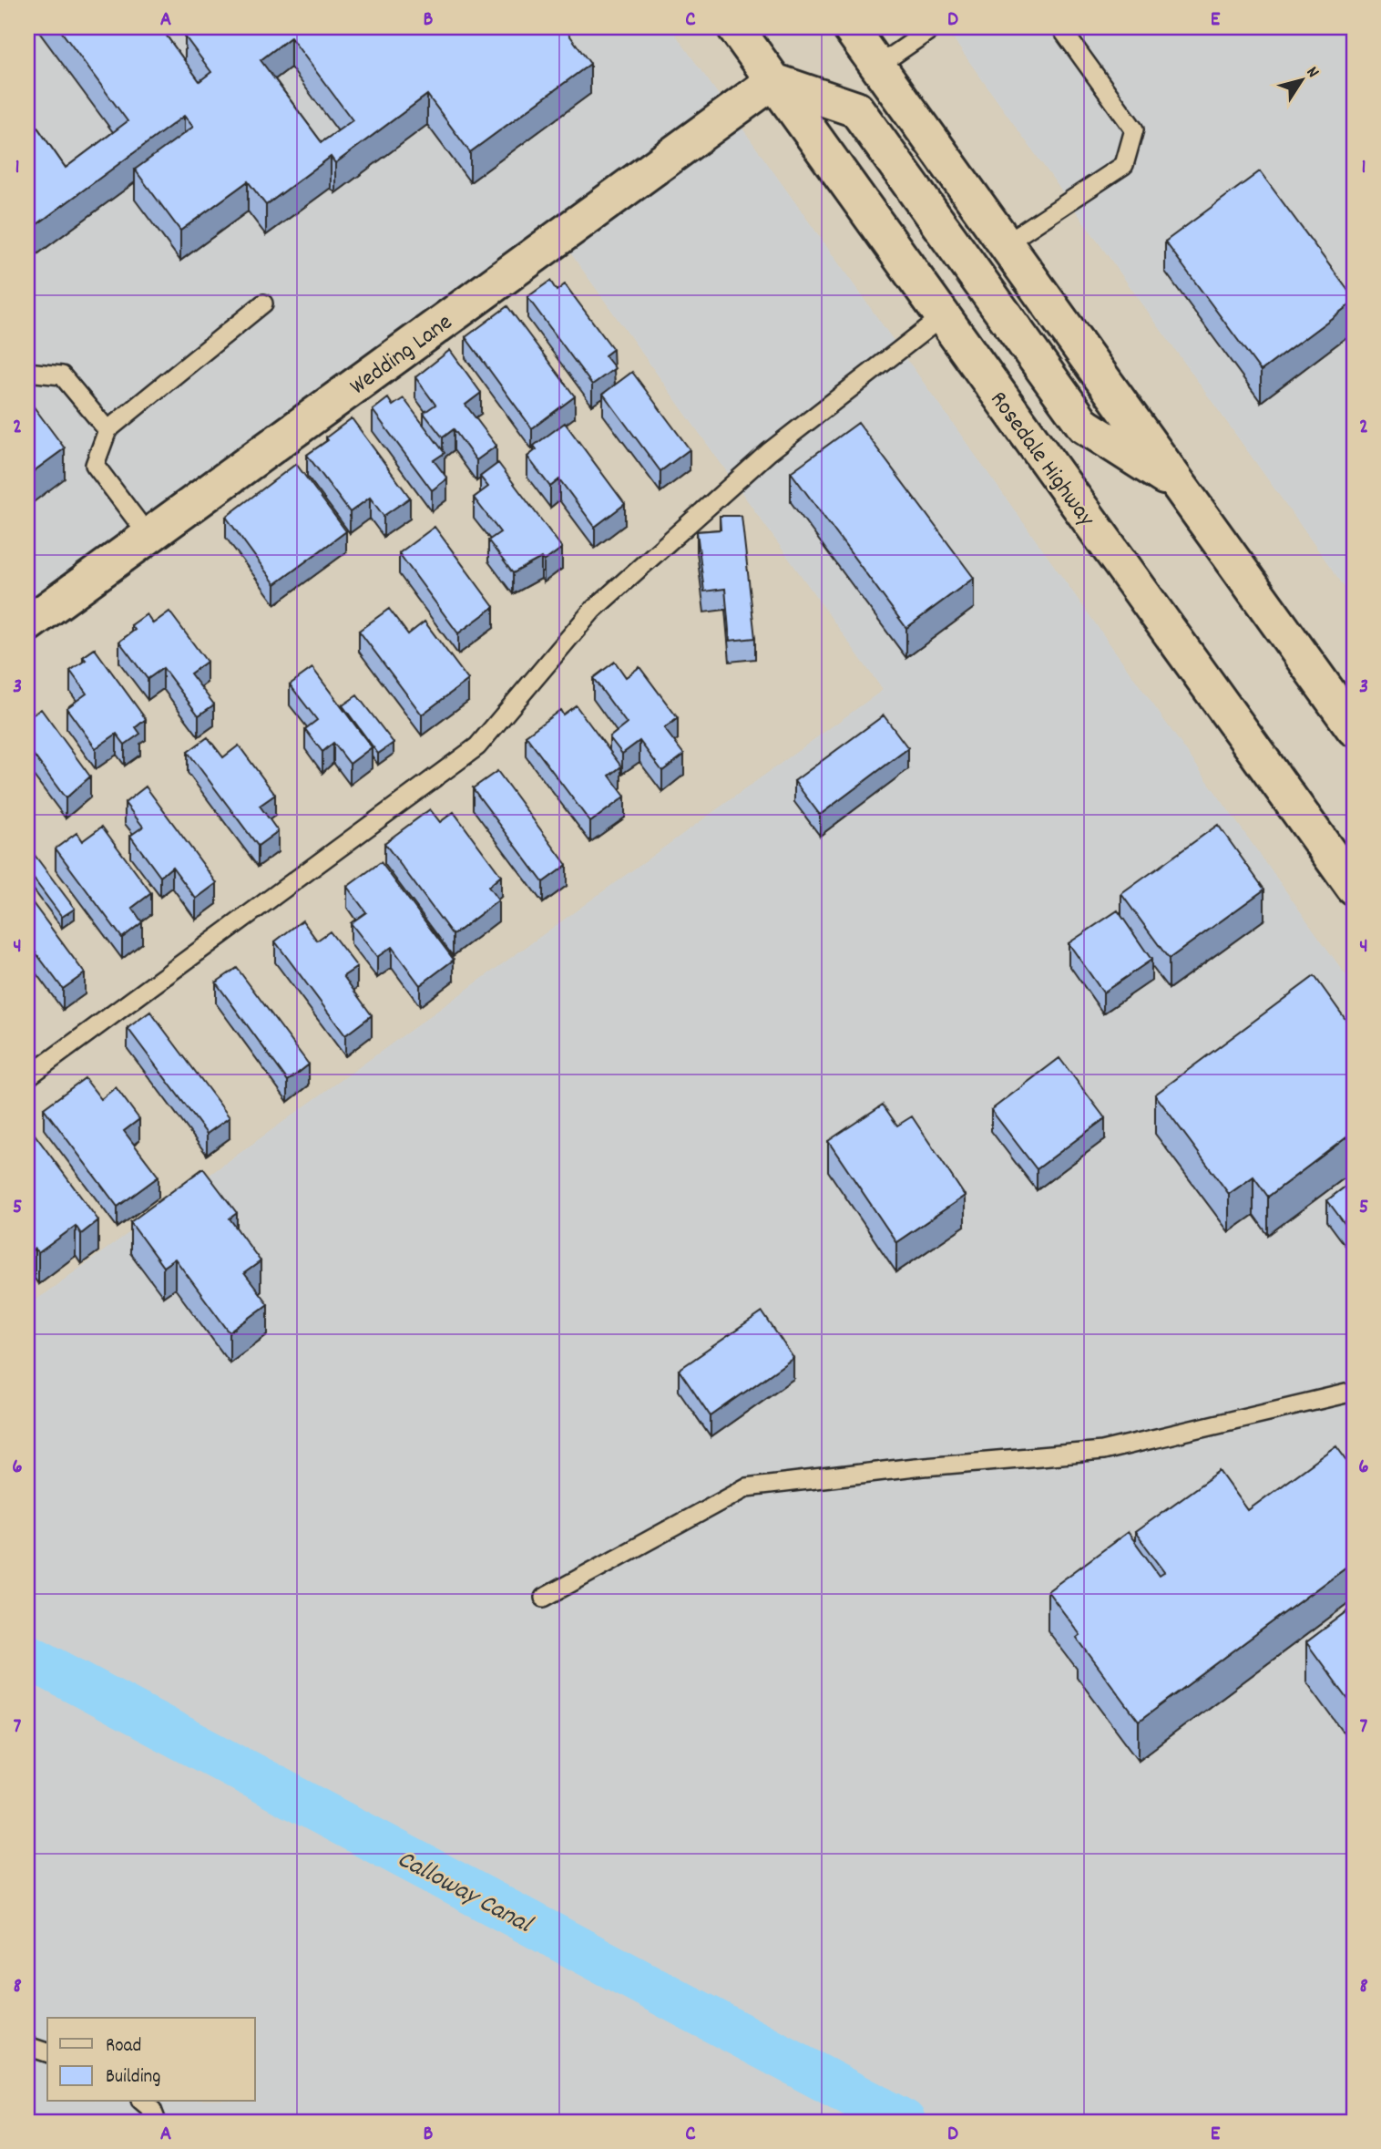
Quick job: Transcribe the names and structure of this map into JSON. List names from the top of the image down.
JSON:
{
  "streets": {
    "main road": ["Wedding Lane", "Rosedale Highway"]
  },
  "crossings": [
    ["Wedding Lane", "Rosedale Highway"]
  ],
  "water": ["Calloway Canal"],
  "legend": ["Road", "Building"],
  "north": "top right",
  "grid": {
    "columns": [
      "A",
      "B",
      "C",
      "D",
      "E"
    ],
    "rows": [
      "1",
      "2",
      "3",
      "4",
      "5",
      "6",
      "7",
      "8"
    ]
  }
}
